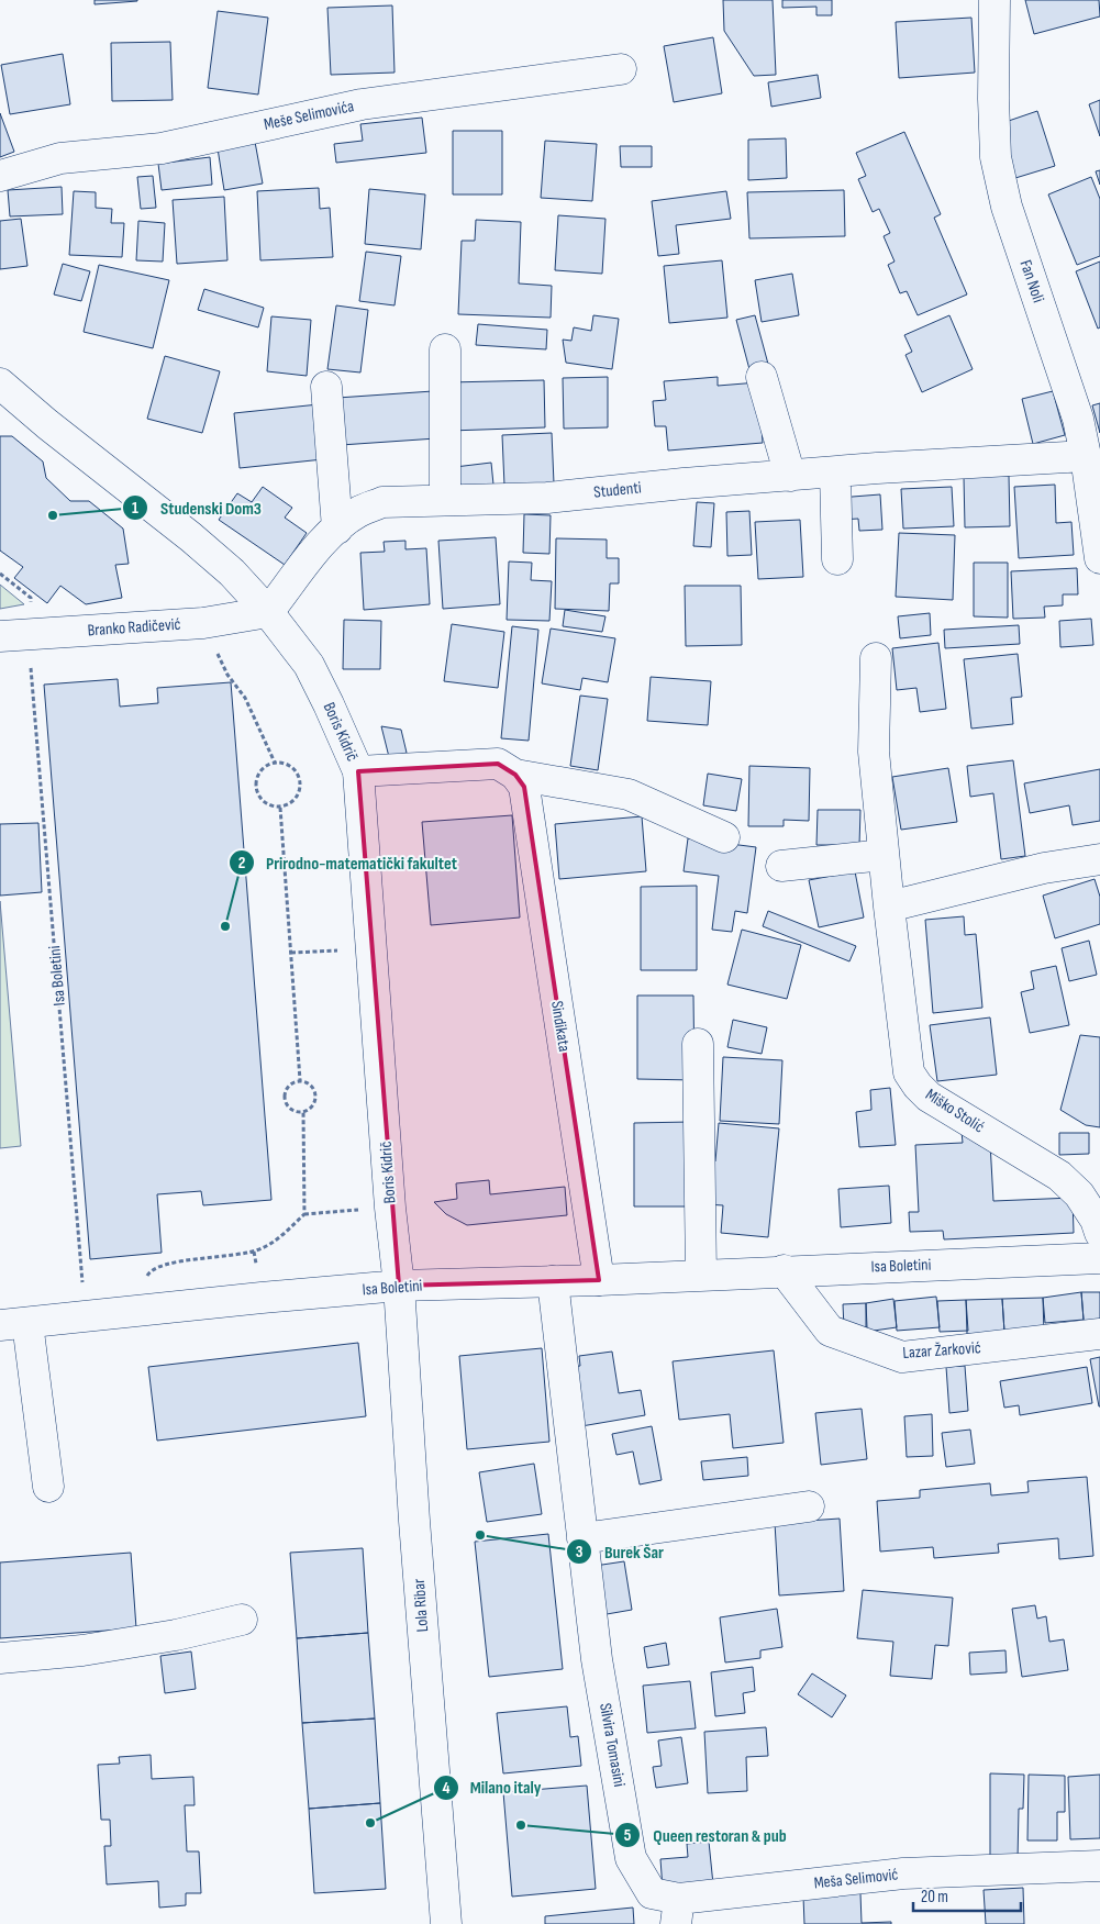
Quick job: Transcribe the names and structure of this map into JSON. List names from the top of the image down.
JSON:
{
  "streets": {
    "street": [
      "Meše Selimovića",
      "Fan Noli",
      "Studenti",
      "Branko Radičević",
      "Boris Kidrič",
      "Isa Boletini",
      "Sindikata",
      "Miško Stolić",
      "Lazar Žarković",
      "Lola Ribar",
      "Silvira Tomasini",
      "Meša Selimović"
    ]
  },
  "crossings": [
    ["Fan Noli", "Studenti"],
    ["Studenti", "Branko Radičević"],
    ["Studenti", "Boris Kidrič"],
    ["Branko Radičević", "Boris Kidrič"],
    ["Branko Radičević", "Isa Boletini"],
    ["Boris Kidrič", "Isa Boletini"],
    ["Boris Kidrič", "Lola Ribar"],
    ["Isa Boletini", "Sindikata"],
    ["Isa Boletini", "Lazar Žarković"],
    ["Isa Boletini", "Lola Ribar"],
    ["Isa Boletini", "Silvira Tomasini"],
    ["Silvira Tomasini", "Meša Selimović"]
  ],
  "places": [
    "Studenski Dom3",
    "Prirodno-matematički fakultet",
    "Burek Šar",
    "Milano italy",
    "Queen restoran & pub"
  ],
  "scale_bar": "20 m"
}
